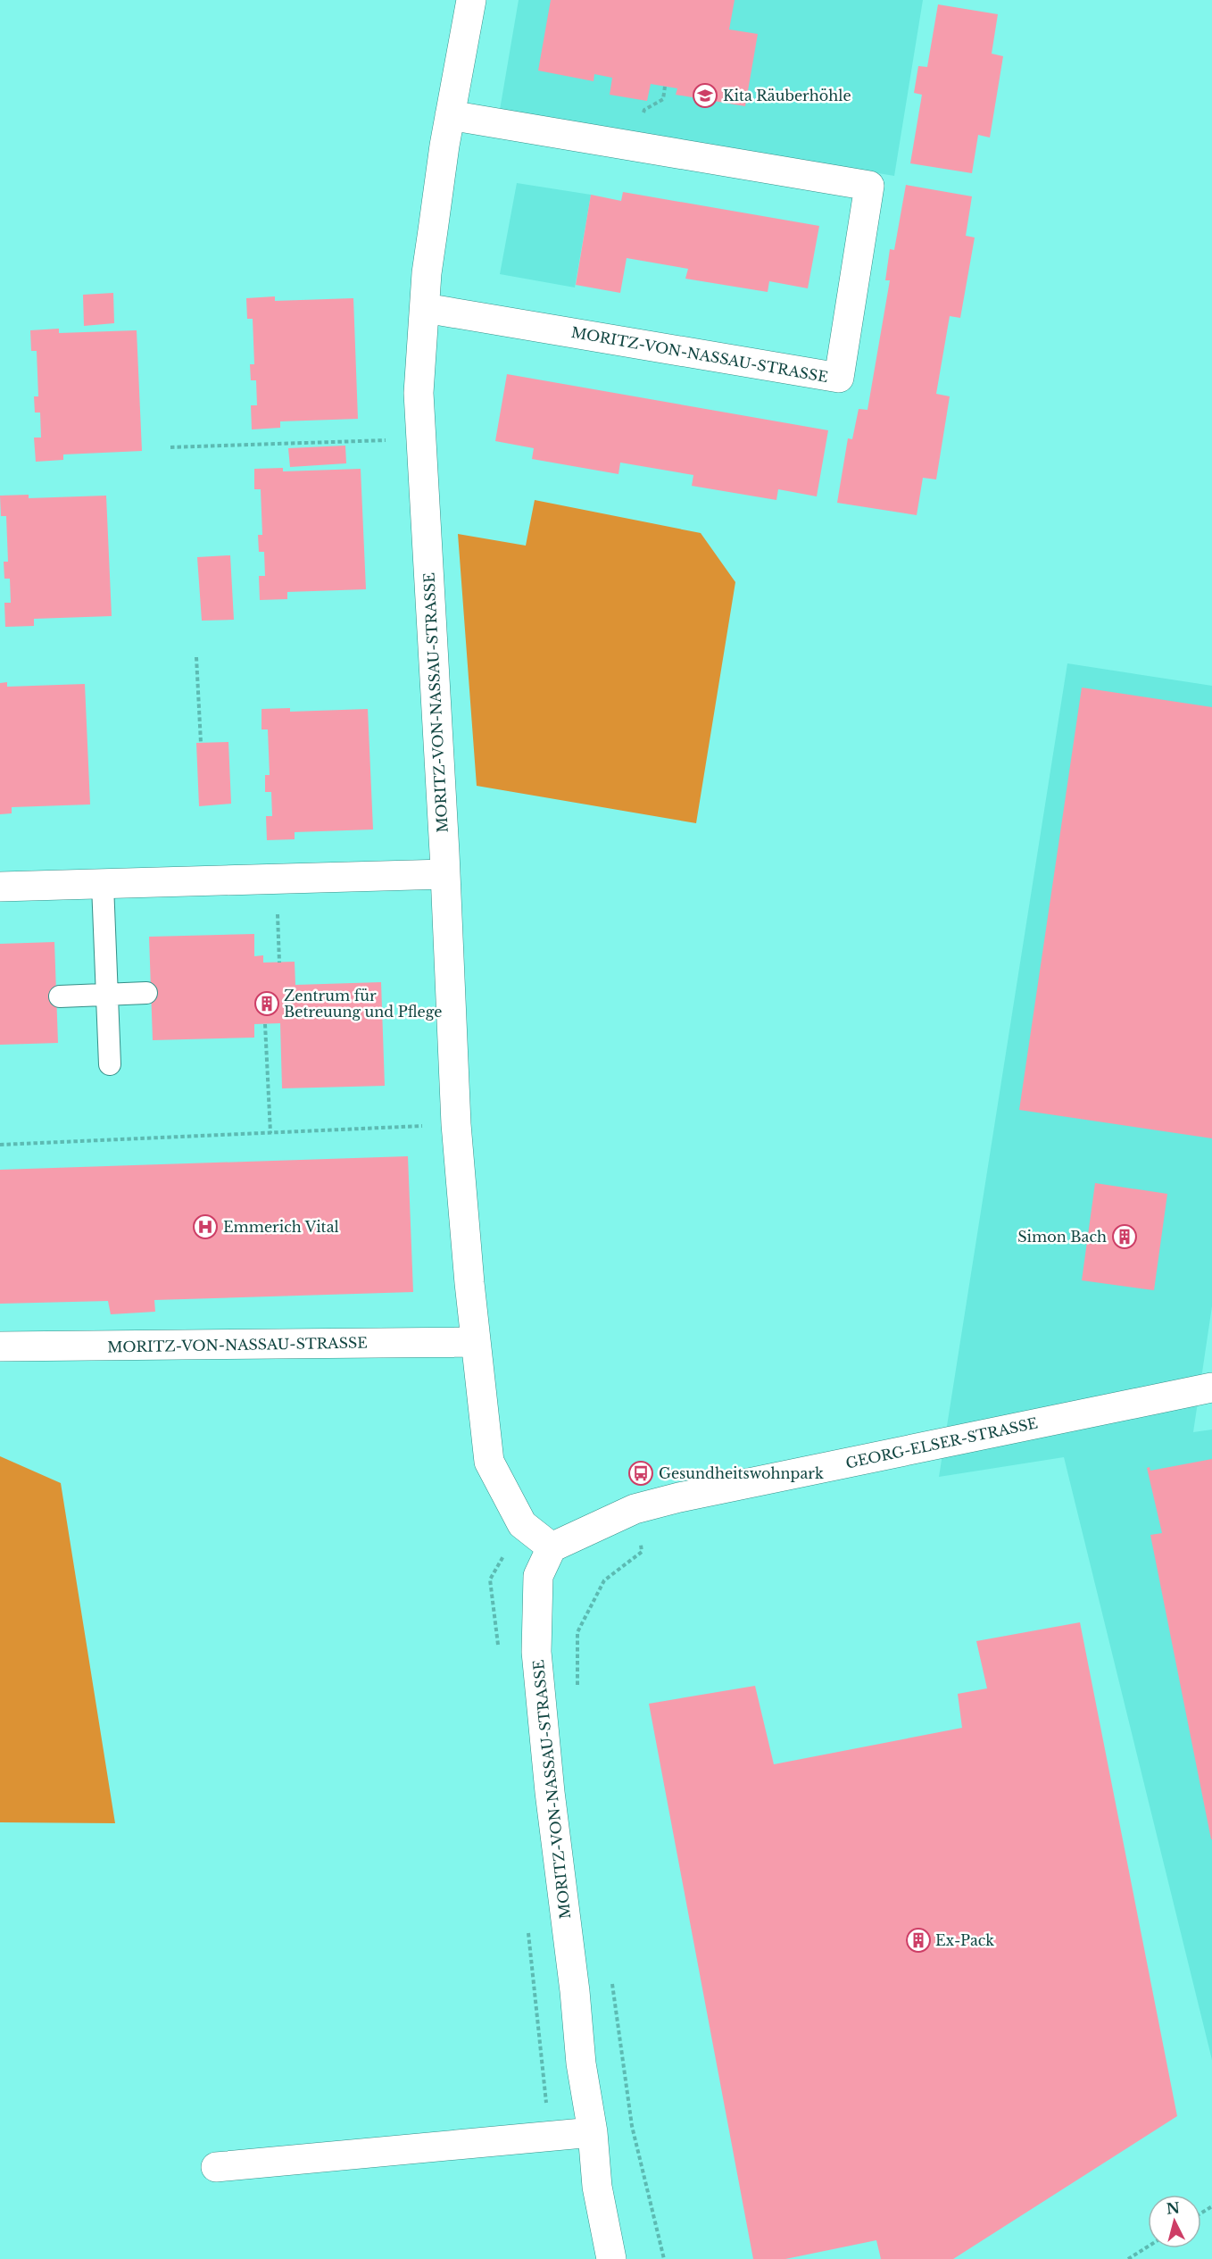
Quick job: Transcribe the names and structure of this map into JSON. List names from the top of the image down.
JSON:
{
  "streets": {
    "street": ["MORITZ-VON-NASSAU-STRASSE", "GEORG-ELSER-STRASSE"]
  },
  "crossings": [
    ["MORITZ-VON-NASSAU-STRASSE", "GEORG-ELSER-STRASSE"]
  ],
  "places": {
    "school or university": ["Kita Räuberhöhle"],
    "building": ["Zentrum für Betreuung und Pflege", "Simon Bach", "Ex-Pack"],
    "hospital": ["Emmerich Vital"],
    "bus stop": ["Gesundheitswohnpark"]
  },
  "north": "top"
}
